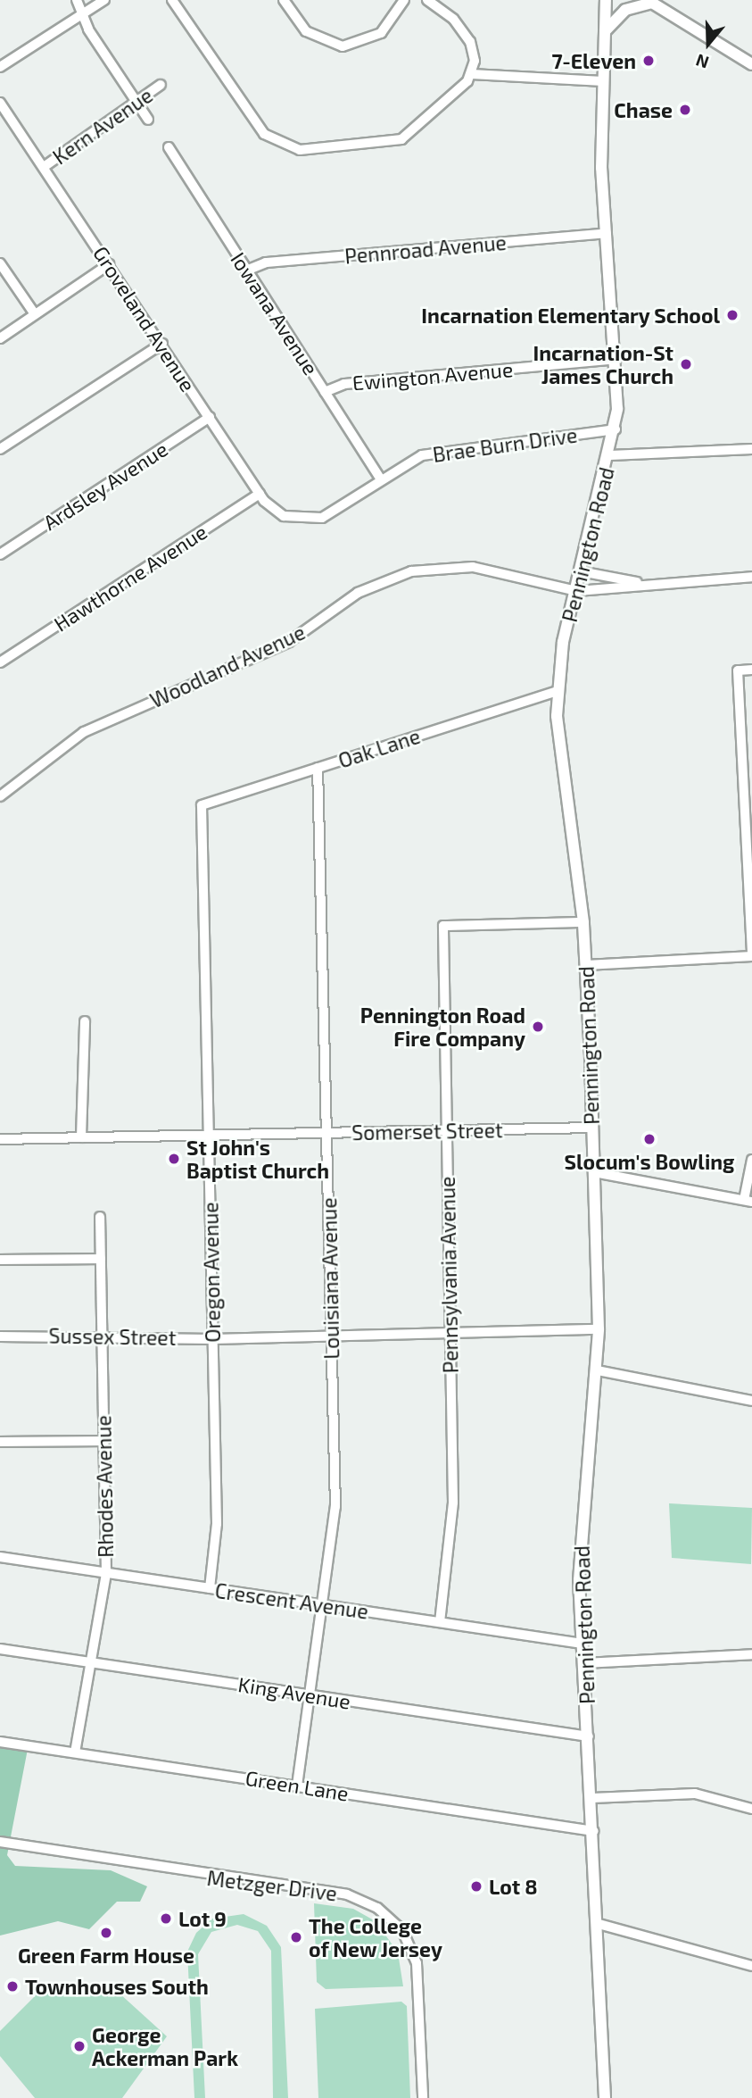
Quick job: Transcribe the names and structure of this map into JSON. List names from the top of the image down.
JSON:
{
  "streets": {
    "main road": ["Pennington Road"],
    "street": [
      "Kern Avenue",
      "Pennroad Avenue",
      "Iowana Avenue",
      "Groveland Avenue",
      "Ewington Avenue",
      "Brae Burn Drive",
      "Ardsley Avenue",
      "Hawthorne Avenue",
      "Woodland Avenue",
      "Oak Lane",
      "Somerset Street",
      "Oregon Avenue",
      "Pennsylvania Avenue",
      "Louisiana Avenue",
      "Sussex Street",
      "Rhodes Avenue",
      "Crescent Avenue",
      "King Avenue",
      "Green Lane",
      "Metzger Drive"
    ]
  },
  "crossings": [
    ["Kern Avenue", "Groveland Avenue"],
    ["Pennroad Avenue", "Iowana Avenue"],
    ["Pennroad Avenue", "Pennington Road"],
    ["Iowana Avenue", "Ewington Avenue"],
    ["Iowana Avenue", "Brae Burn Drive"],
    ["Groveland Avenue", "Brae Burn Drive"],
    ["Groveland Avenue", "Ardsley Avenue"],
    ["Groveland Avenue", "Hawthorne Avenue"],
    ["Ewington Avenue", "Pennington Road"],
    ["Brae Burn Drive", "Pennington Road"],
    ["Pennington Road", "Woodland Avenue"],
    ["Pennington Road", "Oak Lane"],
    ["Pennington Road", "Somerset Street"],
    ["Pennington Road", "Pennsylvania Avenue"],
    ["Pennington Road", "Sussex Street"],
    ["Pennington Road", "Crescent Avenue"],
    ["Pennington Road", "King Avenue"],
    ["Pennington Road", "Green Lane"],
    ["Oak Lane", "Oregon Avenue"],
    ["Oak Lane", "Louisiana Avenue"],
    ["Somerset Street", "Oregon Avenue"],
    ["Somerset Street", "Pennsylvania Avenue"],
    ["Somerset Street", "Louisiana Avenue"],
    ["Oregon Avenue", "Sussex Street"],
    ["Oregon Avenue", "Crescent Avenue"],
    ["Pennsylvania Avenue", "Sussex Street"],
    ["Pennsylvania Avenue", "Crescent Avenue"],
    ["Louisiana Avenue", "Sussex Street"],
    ["Louisiana Avenue", "Crescent Avenue"],
    ["Louisiana Avenue", "King Avenue"],
    ["Louisiana Avenue", "Green Lane"],
    ["Sussex Street", "Rhodes Avenue"],
    ["Rhodes Avenue", "Crescent Avenue"],
    ["Rhodes Avenue", "King Avenue"],
    ["Rhodes Avenue", "Green Lane"]
  ],
  "places": [
    "7-Eleven",
    "Chase",
    "Incarnation Elementary School",
    "Incarnation-St James Church",
    "Pennington Road Fire Company",
    "Slocum's Bowling",
    "St John's Baptist Church",
    "Lot 8",
    "Lot 9",
    "Green Farm House",
    "The College of New Jersey",
    "Townhouses South",
    "George Ackerman Park"
  ],
  "north": "bottom"
}
